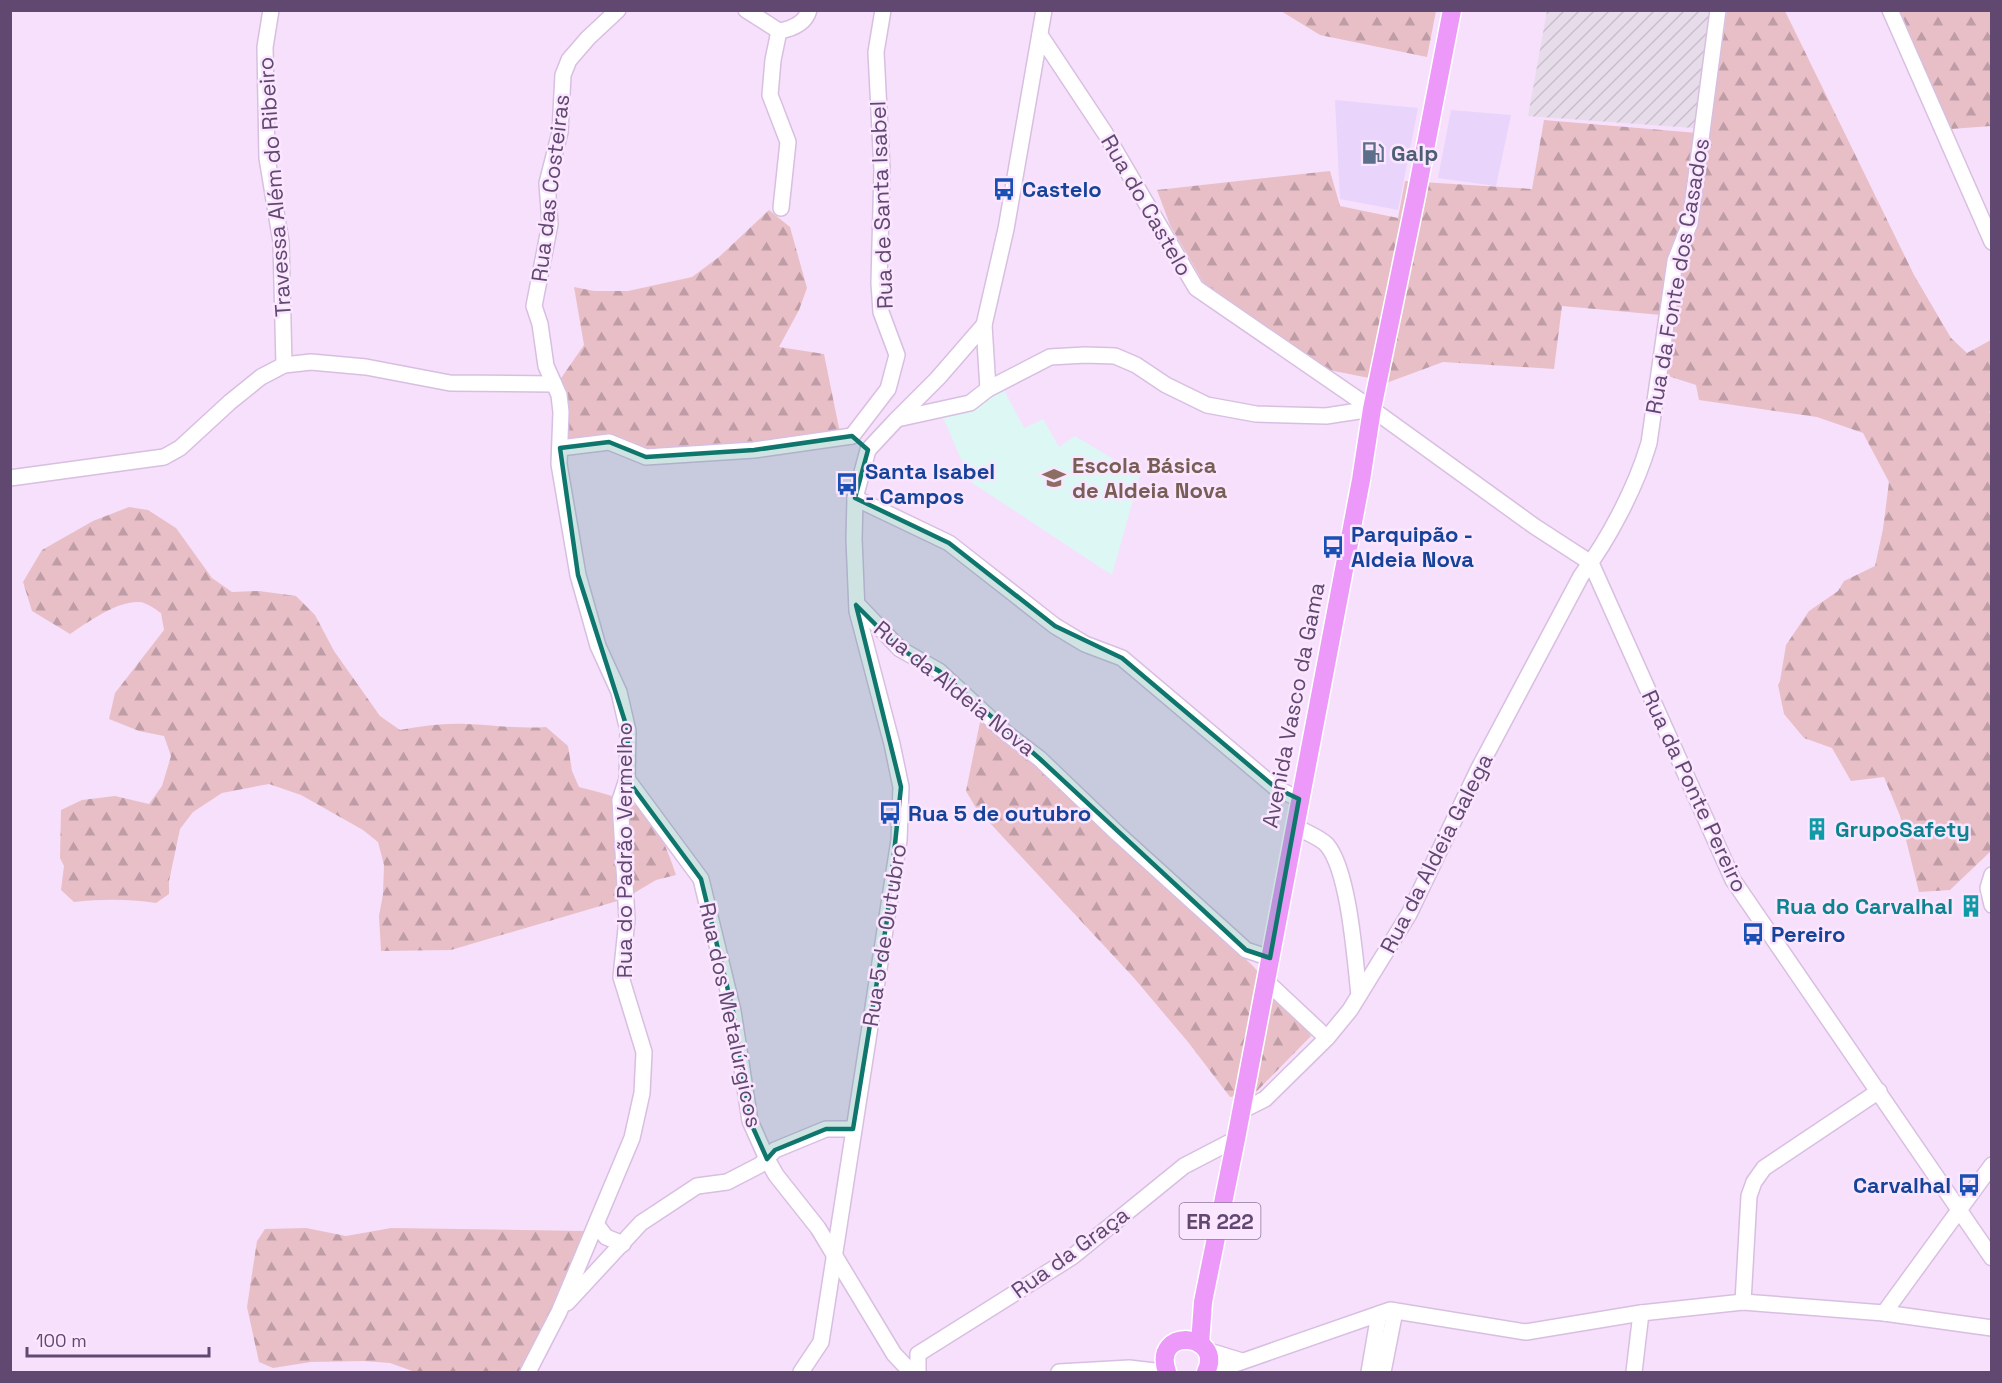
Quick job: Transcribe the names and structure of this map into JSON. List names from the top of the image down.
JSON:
{
  "streets": {
    "main road": ["Avenida Vasco da Gama", "ER 222"],
    "street": [
      "Travessa Além do Ribeiro",
      "Rua das Costeiras",
      "Rua de Santa Isabel",
      "Rua do Castelo",
      "Rua da Fonte dos Casados",
      "Rua da Aldeia Nova",
      "Rua da Ponte Pereiro",
      "Rua do Padrão Vermelho",
      "Rua da Aldeia Galega",
      "Rua 5 de Outubro",
      "Rua dos Metalúrgicos",
      "Rua da Graça"
    ]
  },
  "crossings": [
    ["Rua das Costeiras", "Rua do Padrão Vermelho"],
    ["Rua do Castelo", "Avenida Vasco da Gama"],
    ["Rua do Castelo", "Rua 5 de Outubro"],
    ["Rua da Fonte dos Casados", "Rua da Ponte Pereiro"],
    ["Rua da Fonte dos Casados", "Rua da Aldeia Galega"],
    ["Rua da Aldeia Nova", "Avenida Vasco da Gama"],
    ["Rua da Aldeia Nova", "Rua 5 de Outubro"],
    ["Avenida Vasco da Gama", "Rua da Aldeia Galega"],
    ["Avenida Vasco da Gama", "Rua da Graça"],
    ["Rua da Ponte Pereiro", "Rua da Aldeia Galega"],
    ["Rua do Padrão Vermelho", "Rua dos Metalúrgicos"],
    ["Rua 5 de Outubro", "Rua dos Metalúrgicos"]
  ],
  "places": {
    "fuel station": ["Galp"],
    "bus stop": [
      "Castelo",
      "Santa Isabel - Campos",
      "Parquipão - Aldeia Nova",
      "Rua 5 de outubro",
      "Pereiro",
      "Carvalhal"
    ],
    "school or university": ["Escola Básica de Aldeia Nova"],
    "building": ["GrupoSafety", "Rua do Carvalhal"]
  },
  "scale_bar": "100 m"
}
